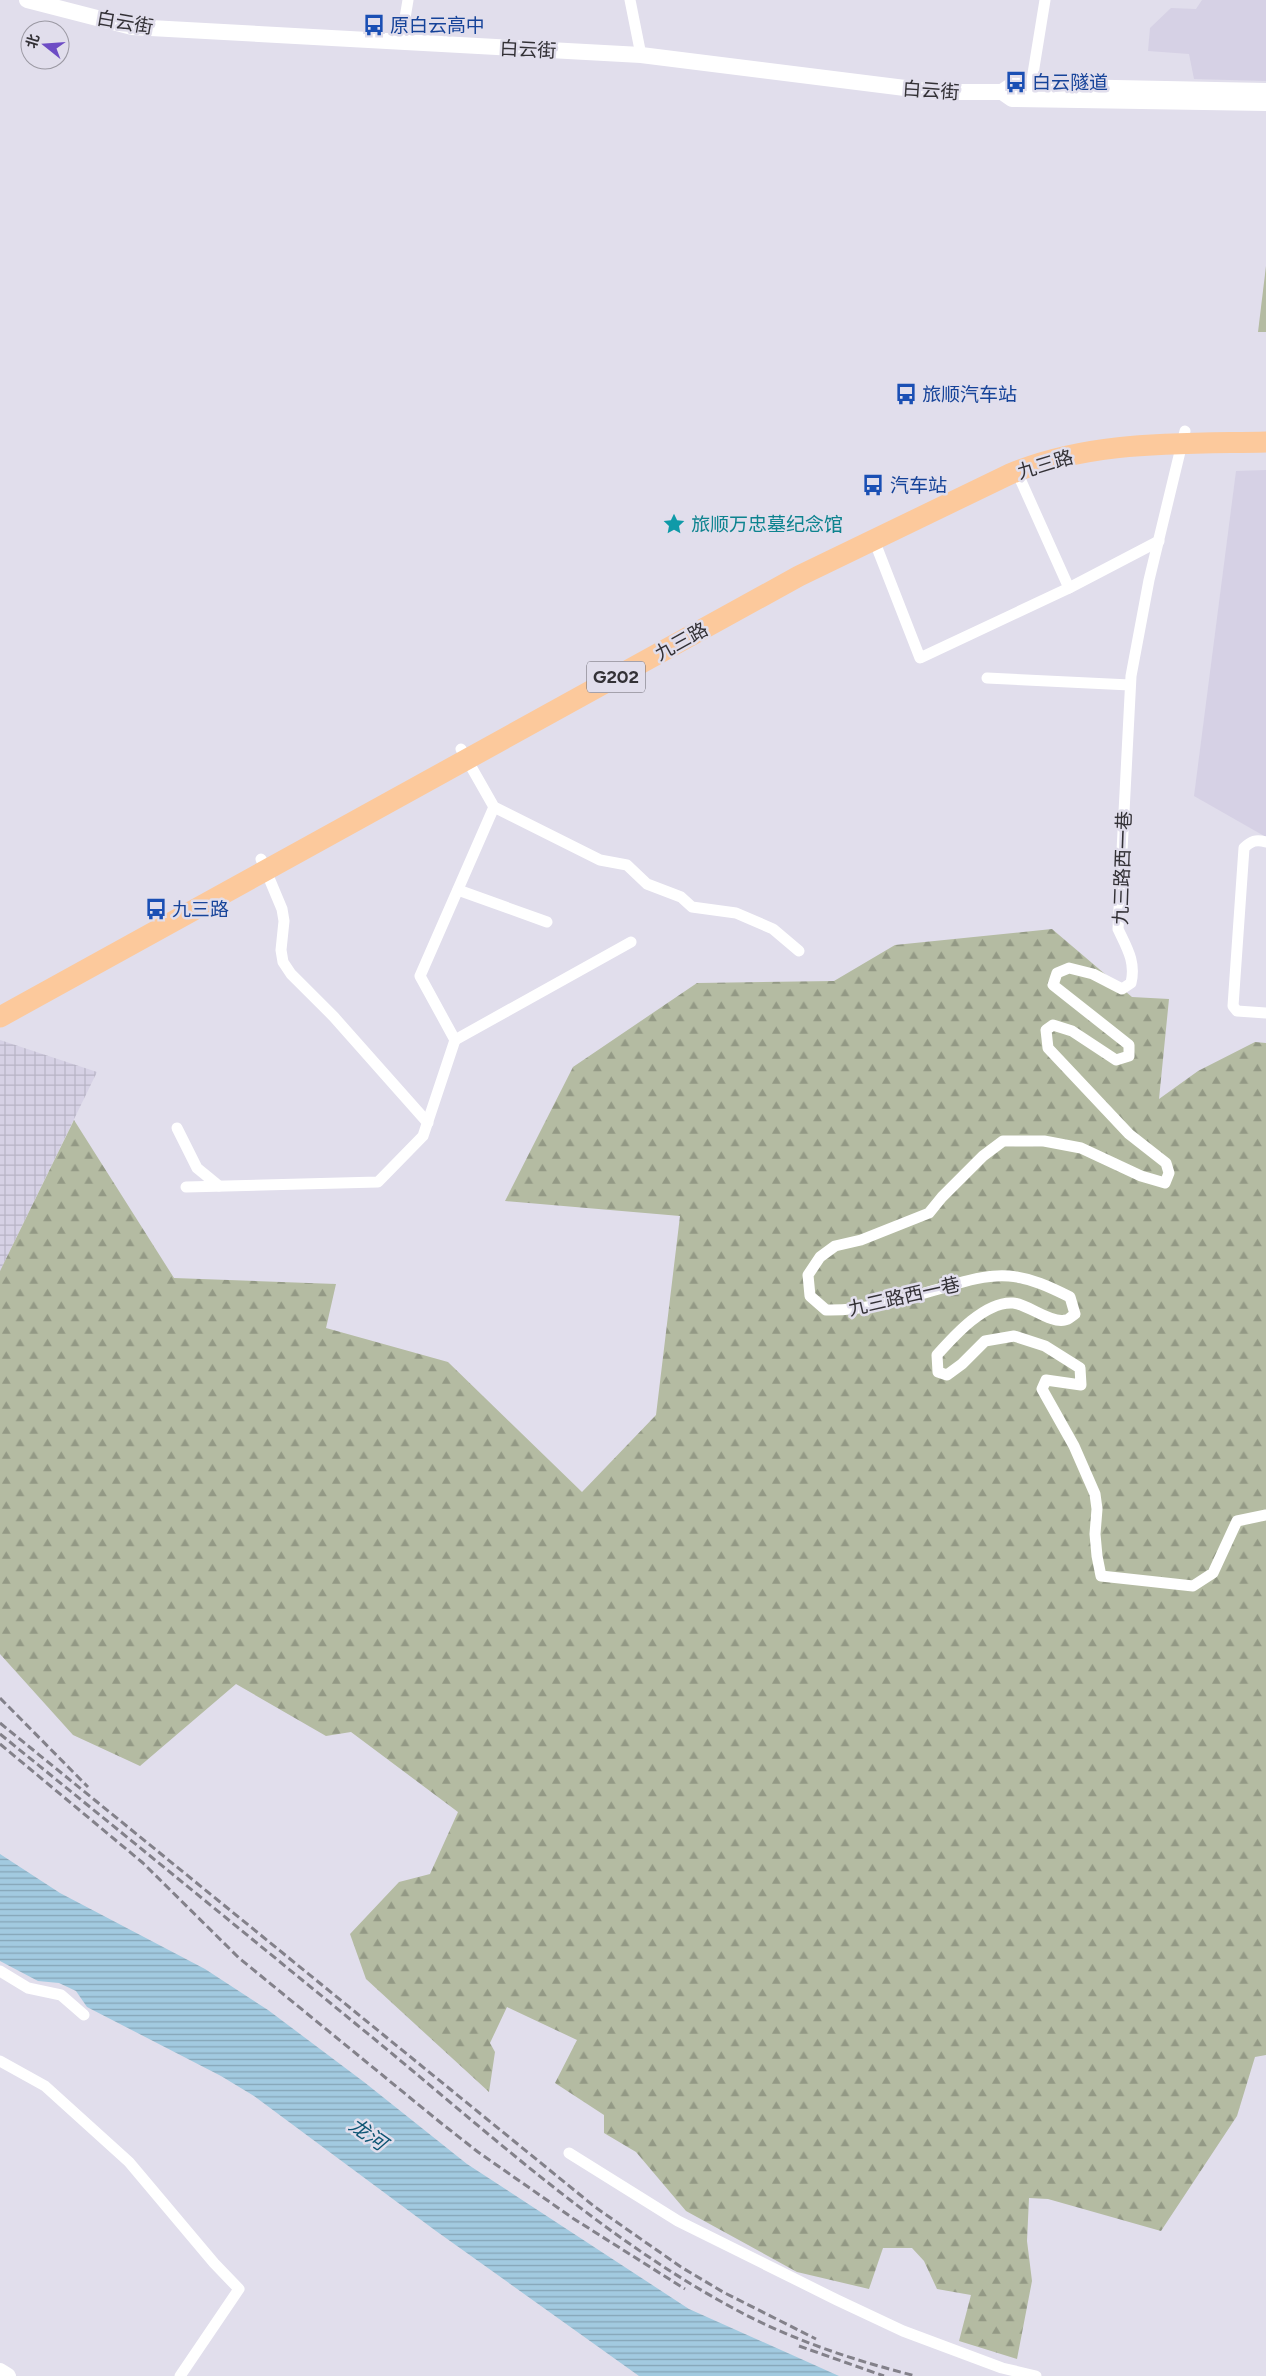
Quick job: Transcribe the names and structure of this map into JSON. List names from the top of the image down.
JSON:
{
  "streets": {
    "highway": ["九三路", "G202"],
    "main road": ["白云街"],
    "street": ["九三路西一巷"]
  },
  "crossings": [
    ["九三路", "九三路西一巷"]
  ],
  "water": ["龙河"],
  "places": {
    "bus stop": [
      "原白云高中",
      "白云隧道",
      "旅顺汽车站",
      "汽车站",
      "九三路"
    ],
    "place": ["旅顺万忠墓纪念馆"]
  },
  "north": "left"
}
